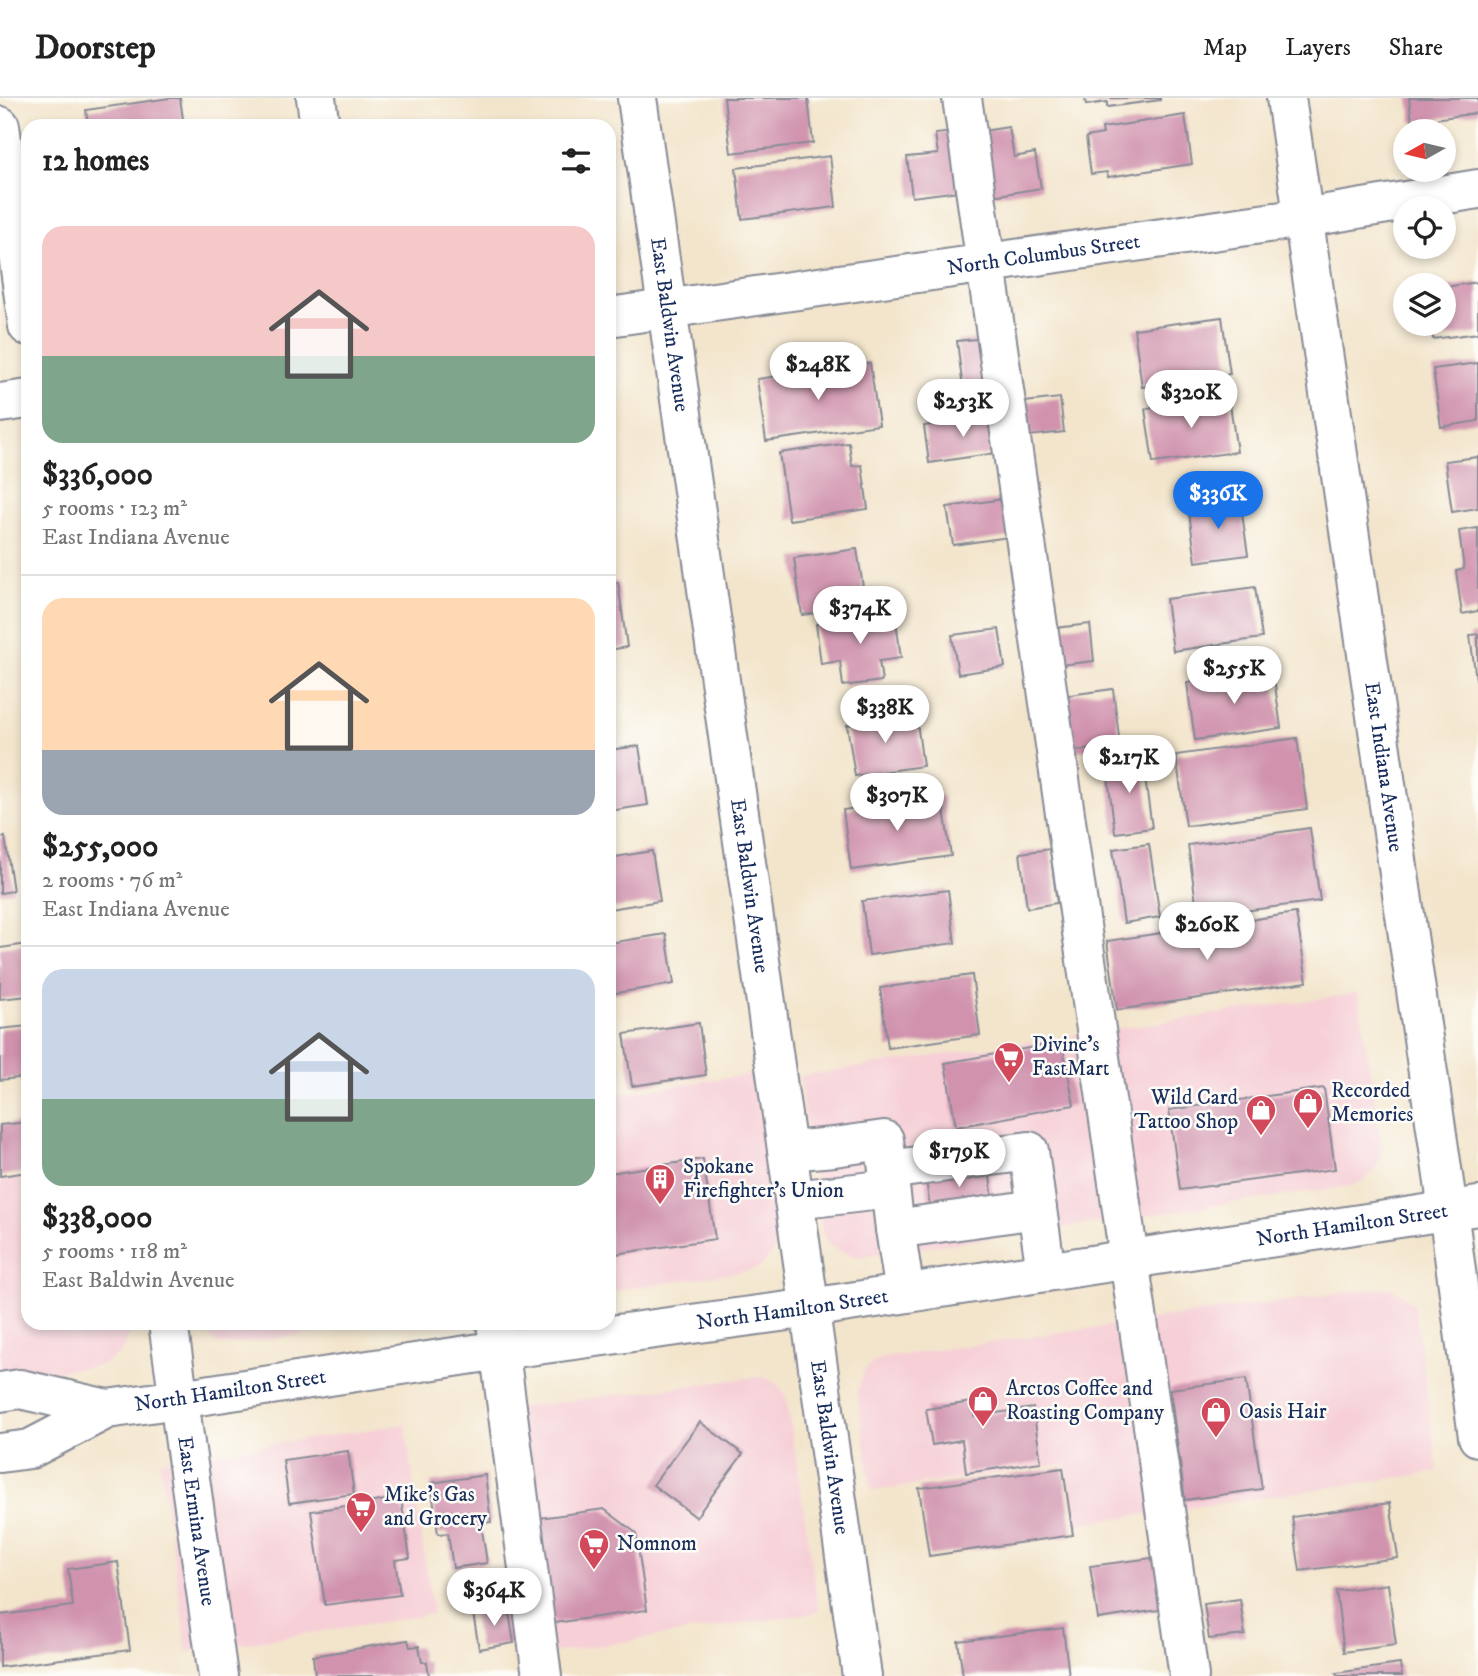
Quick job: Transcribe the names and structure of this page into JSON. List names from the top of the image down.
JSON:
{
  "streets": {
    "street": [
      "North Columbus Street",
      "East Baldwin Avenue",
      "East Indiana Avenue",
      "North Hamilton Street",
      "East Ermina Avenue"
    ]
  },
  "crossings": [
    ["North Columbus Street", "East Baldwin Avenue"],
    ["North Columbus Street", "East Indiana Avenue"],
    ["East Baldwin Avenue", "North Hamilton Street"],
    ["East Indiana Avenue", "North Hamilton Street"],
    ["North Hamilton Street", "East Ermina Avenue"]
  ],
  "places": {
    "supermarket": ["Divine's FastMart", "Mike's Gas and Grocery", "Nomnom"],
    "shop": [
      "Recorded Memories",
      "Wild Card Tattoo Shop",
      "Arctos Coffee and Roasting Company",
      "Oasis Hair"
    ],
    "building": ["Spokane Firefighter's Union"]
  },
  "north": "left",
  "page": {
    "header": "Doorstep",
    "nav": ["Map", "Layers", "Share"],
    "heading": "12 homes",
    "list": [
      {
        "name": "$336,000",
        "note": "5 rooms · 123 m² · East Indiana Avenue"
      },
      {
        "name": "$255,000",
        "note": "2 rooms · 76 m² · East Indiana Avenue"
      },
      {
        "name": "$338,000",
        "note": "5 rooms · 118 m² · East Baldwin Avenue"
      }
    ],
    "price": [
      "$248K",
      "$320K",
      "$253K",
      "$336K",
      "$374K",
      "$255K",
      "$338K",
      "$217K",
      "$307K",
      "$260K",
      "$179K",
      "$364K"
    ]
  }
}
